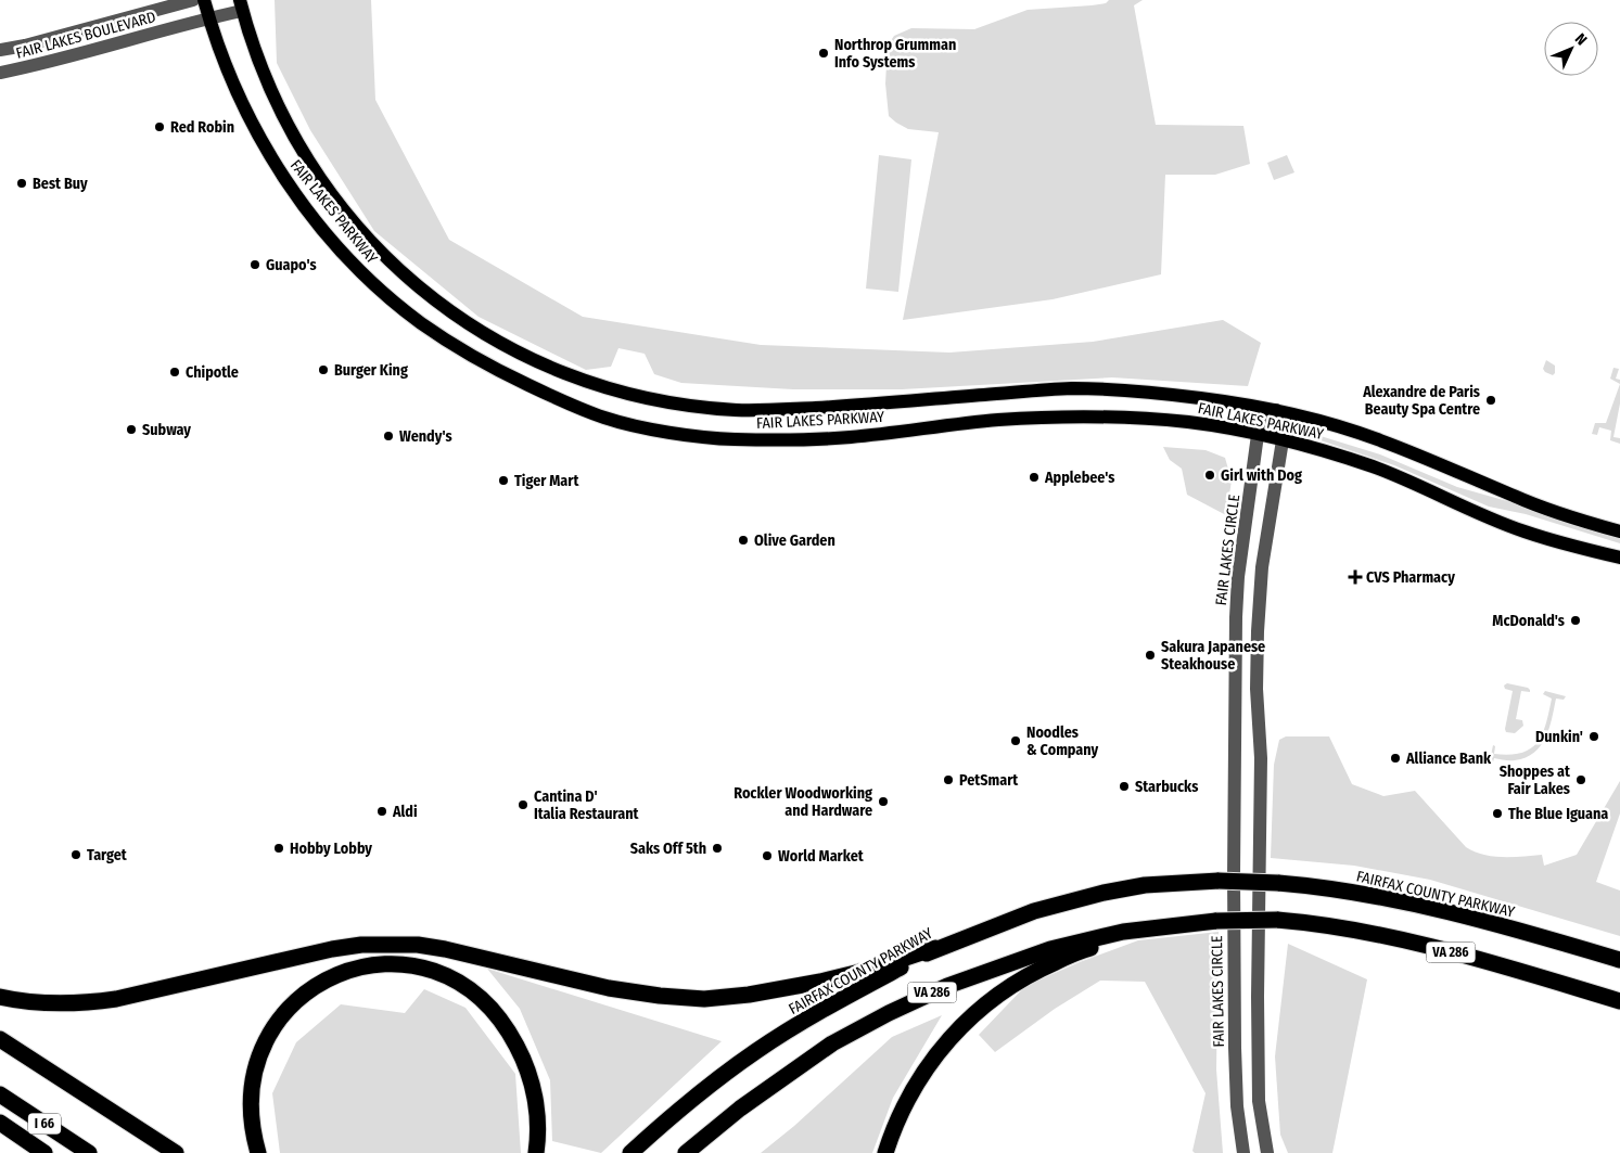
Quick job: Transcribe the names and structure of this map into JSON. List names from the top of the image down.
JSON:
{
  "streets": {
    "highway": ["FAIRFAX COUNTY PARKWAY", "VA 286", "I 66"],
    "main road": ["FAIR LAKES PARKWAY"],
    "street": ["FAIR LAKES BOULEVARD", "FAIR LAKES CIRCLE"]
  },
  "crossings": [
    ["FAIR LAKES BOULEVARD", "FAIR LAKES PARKWAY"],
    ["FAIR LAKES PARKWAY", "FAIR LAKES CIRCLE"]
  ],
  "places": {
    "other": [
      "Northrop Grumman Info Systems",
      "Red Robin",
      "Best Buy",
      "Guapo's",
      "Burger King",
      "Chipotle",
      "Alexandre de Paris Beauty Spa Centre",
      "Subway",
      "Wendy's",
      "Girl with Dog",
      "Applebee's",
      "Tiger Mart",
      "Olive Garden",
      "McDonald's",
      "Sakura Japanese Steakhouse",
      "Dunkin'",
      "Noodles & Company",
      "Alliance Bank",
      "PetSmart",
      "Shoppes at Fair Lakes",
      "Starbucks",
      "Rockler Woodworking and Hardware",
      "Cantina D' Italia Restaurant",
      "Aldi",
      "The Blue Iguana",
      "Hobby Lobby",
      "Saks Off 5th",
      "Target",
      "World Market"
    ],
    "health": ["CVS Pharmacy"]
  },
  "north": "top right"
}
